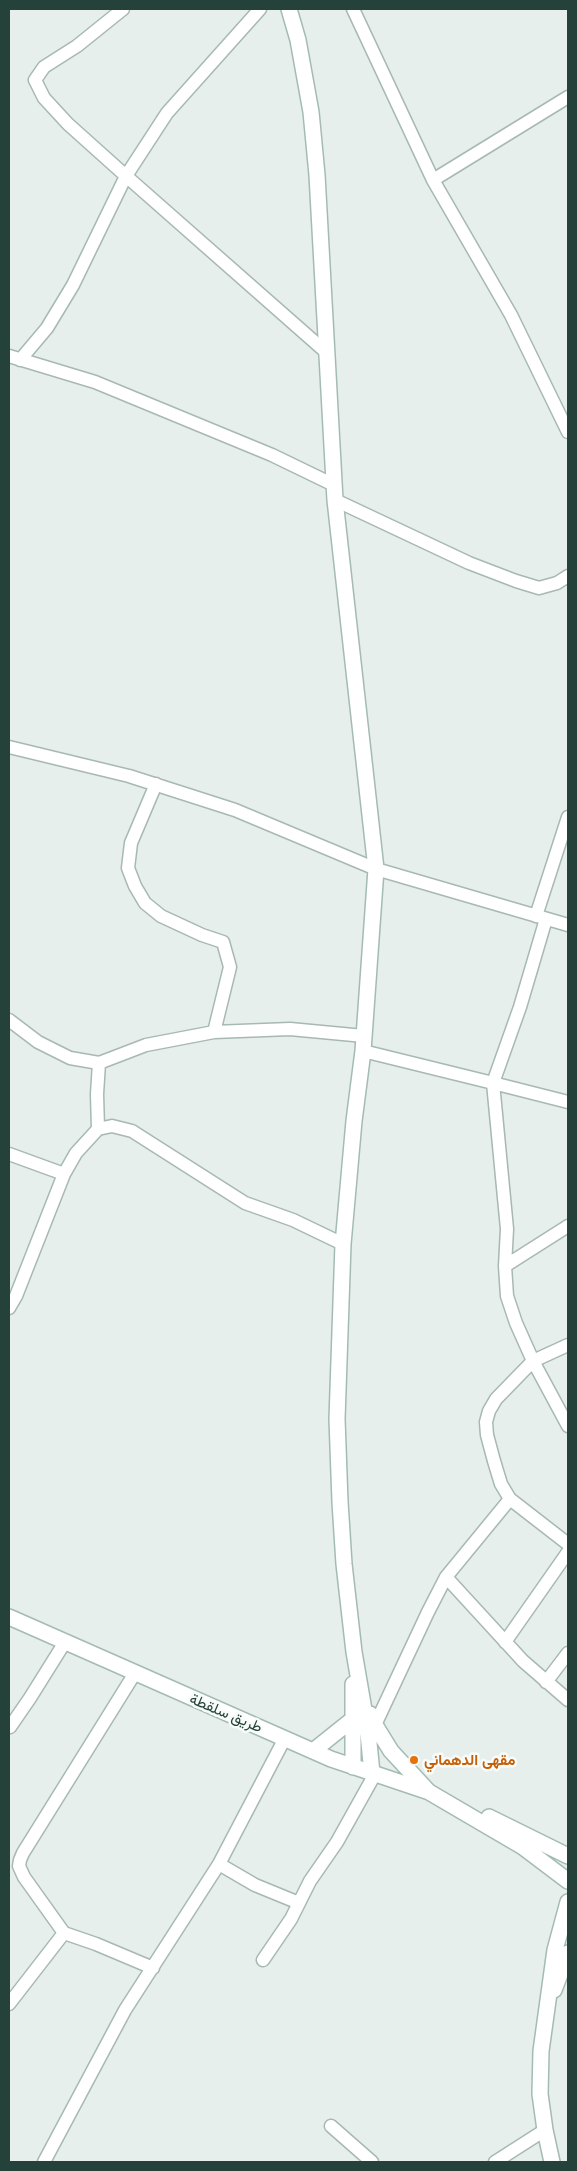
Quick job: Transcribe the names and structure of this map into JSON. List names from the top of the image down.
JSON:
{
  "streets": {
    "street": ["طريق سلقطة"]
  },
  "places": ["مقهى الدهماني"]
}
